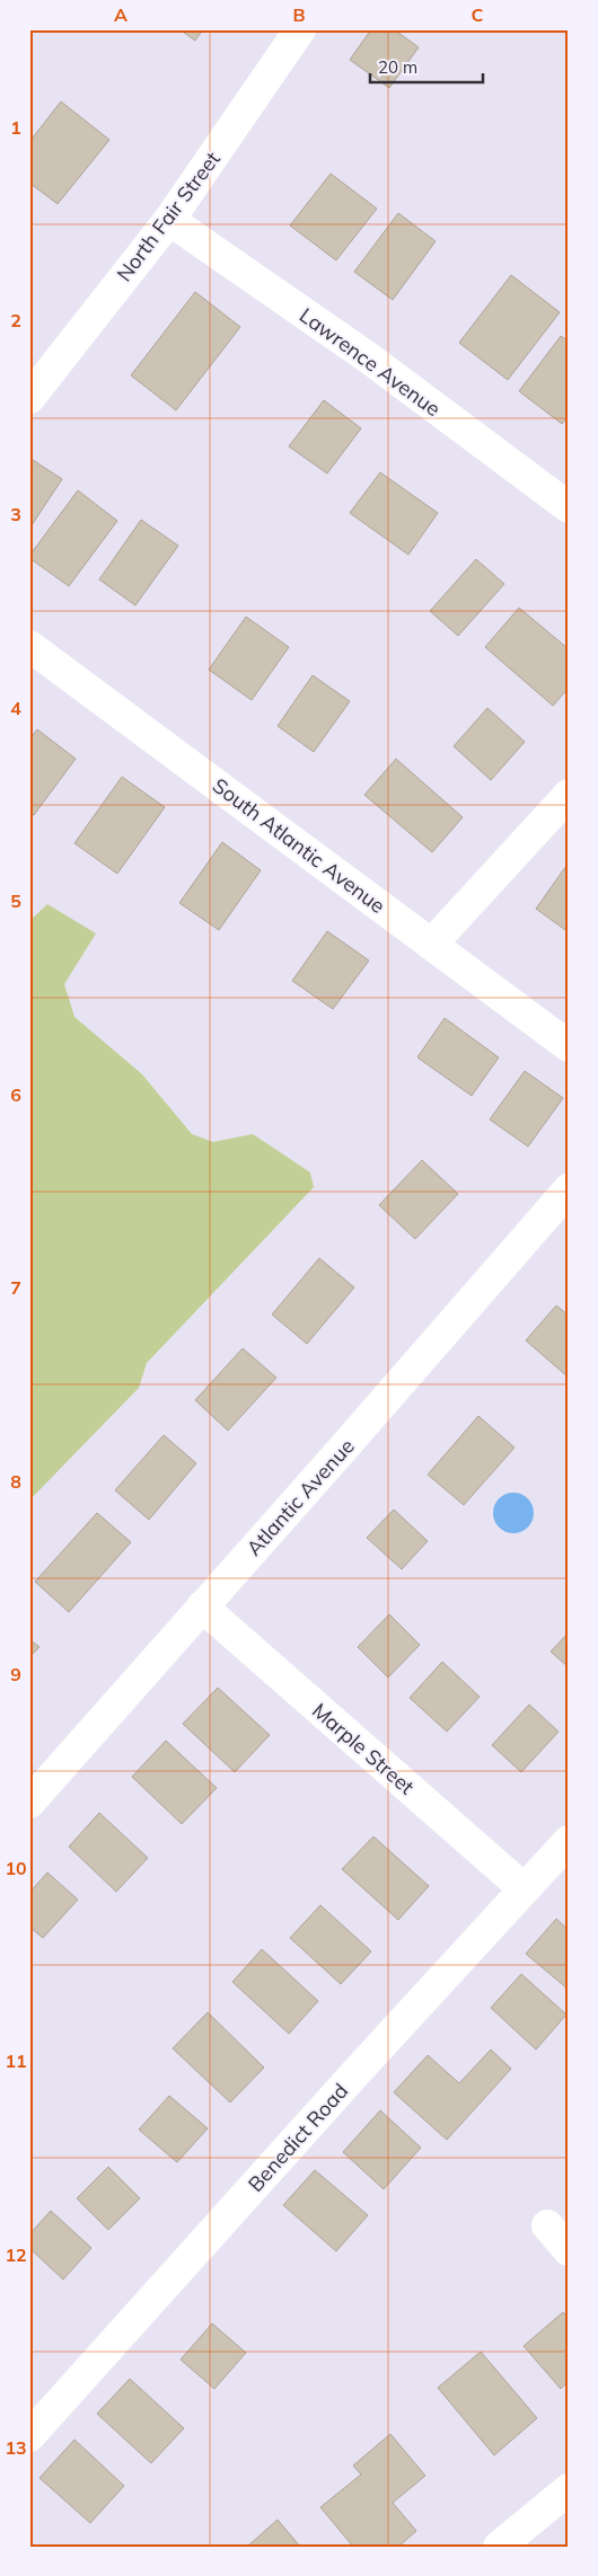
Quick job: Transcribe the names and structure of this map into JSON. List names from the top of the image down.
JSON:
{
  "streets": {
    "street": [
      "North Fair Street",
      "Lawrence Avenue",
      "South Atlantic Avenue",
      "Atlantic Avenue",
      "Marple Street",
      "Benedict Road"
    ]
  },
  "crossings": [
    ["North Fair Street", "Lawrence Avenue"],
    ["Atlantic Avenue", "Marple Street"],
    ["Marple Street", "Benedict Road"]
  ],
  "scale_bar": "20 m",
  "grid": {
    "columns": ["A", "B", "C"],
    "rows": [
      "1",
      "2",
      "3",
      "4",
      "5",
      "6",
      "7",
      "8",
      "9",
      "10",
      "11",
      "12",
      "13"
    ]
  }
}
